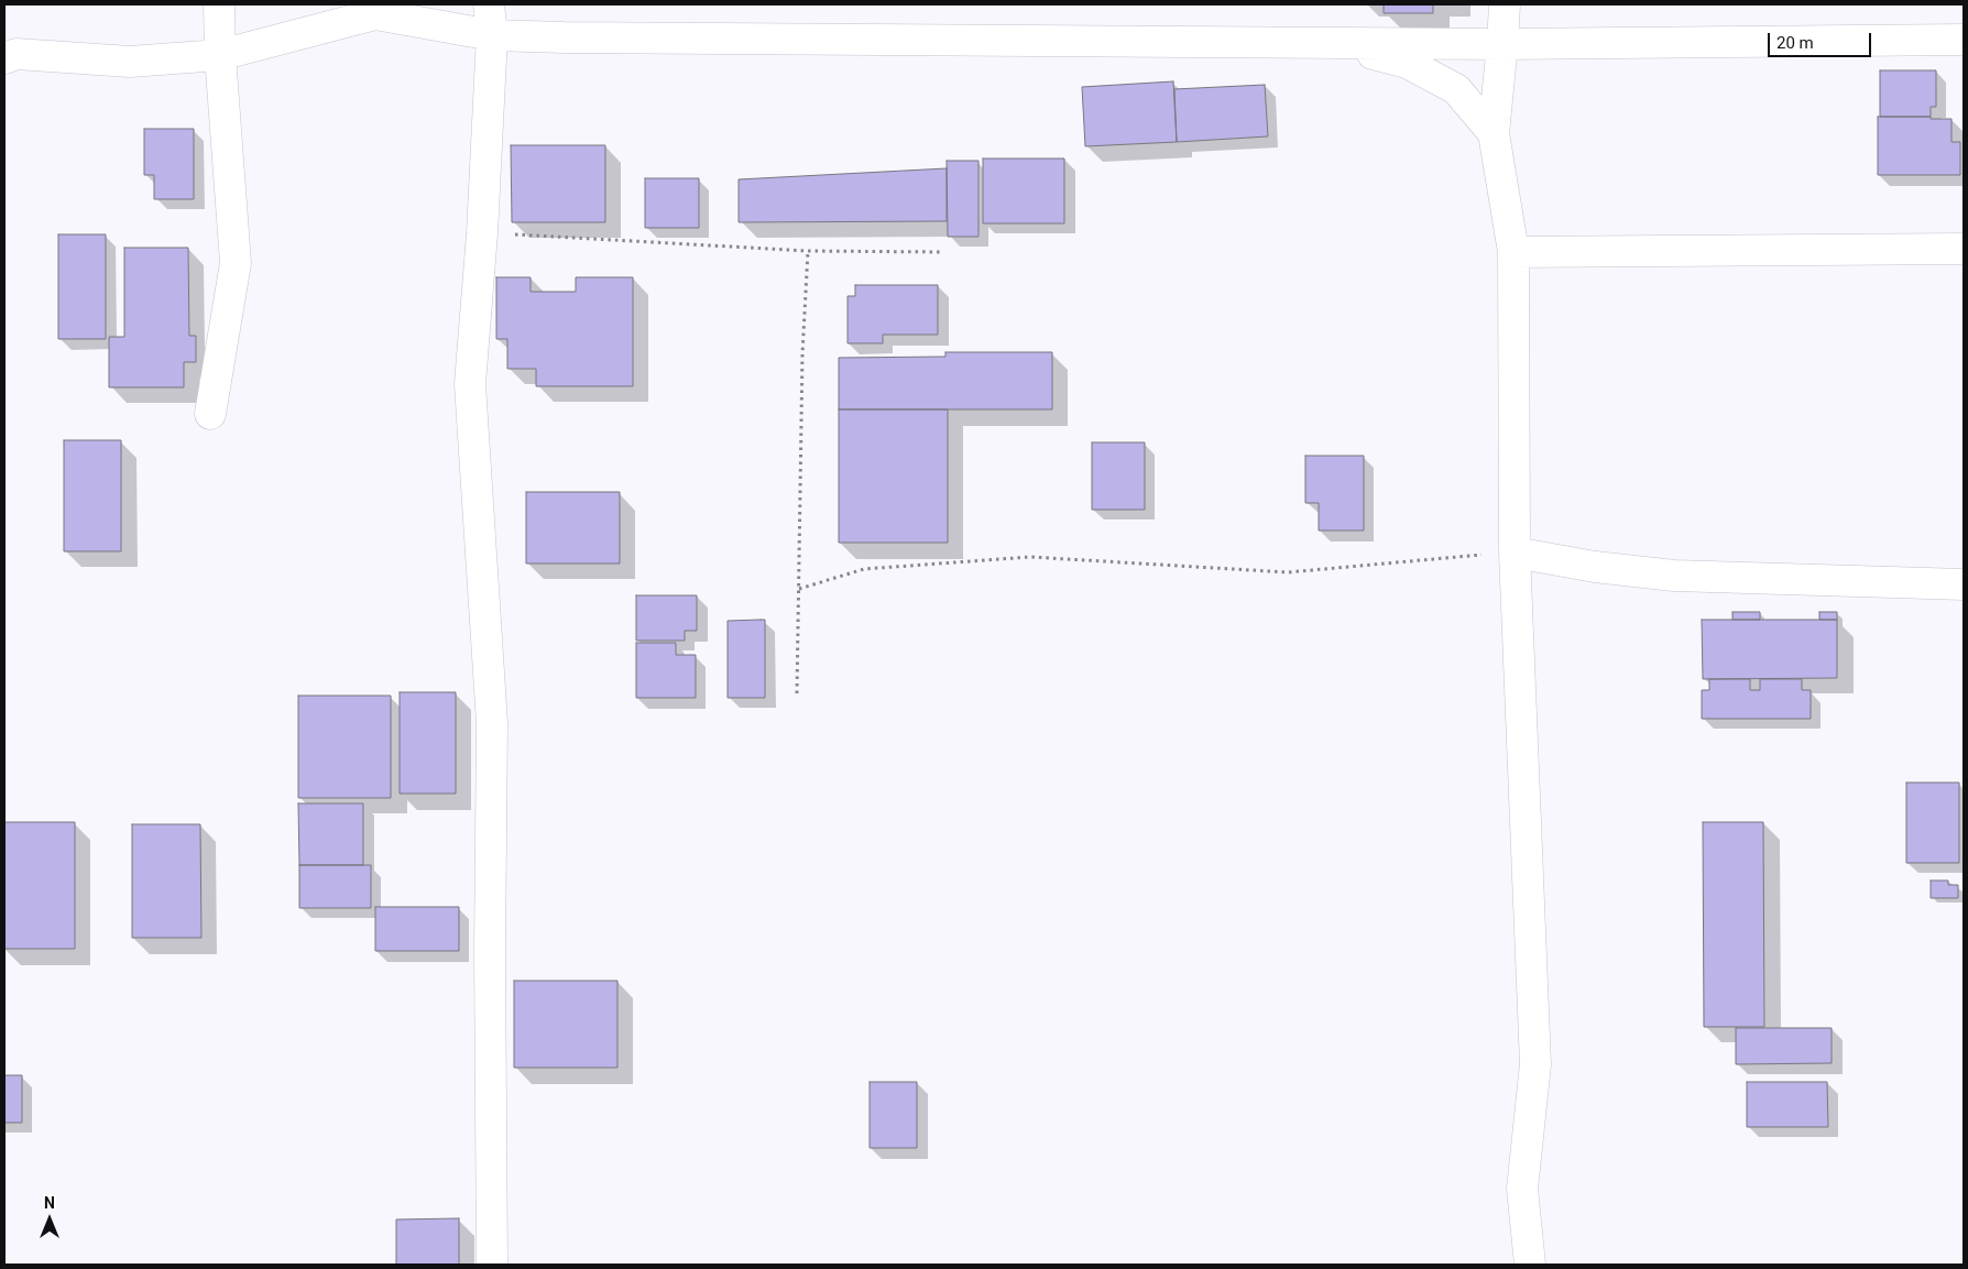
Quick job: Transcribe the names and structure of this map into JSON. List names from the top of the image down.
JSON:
{
  "scale_bar": "20 m",
  "north": "top"
}
